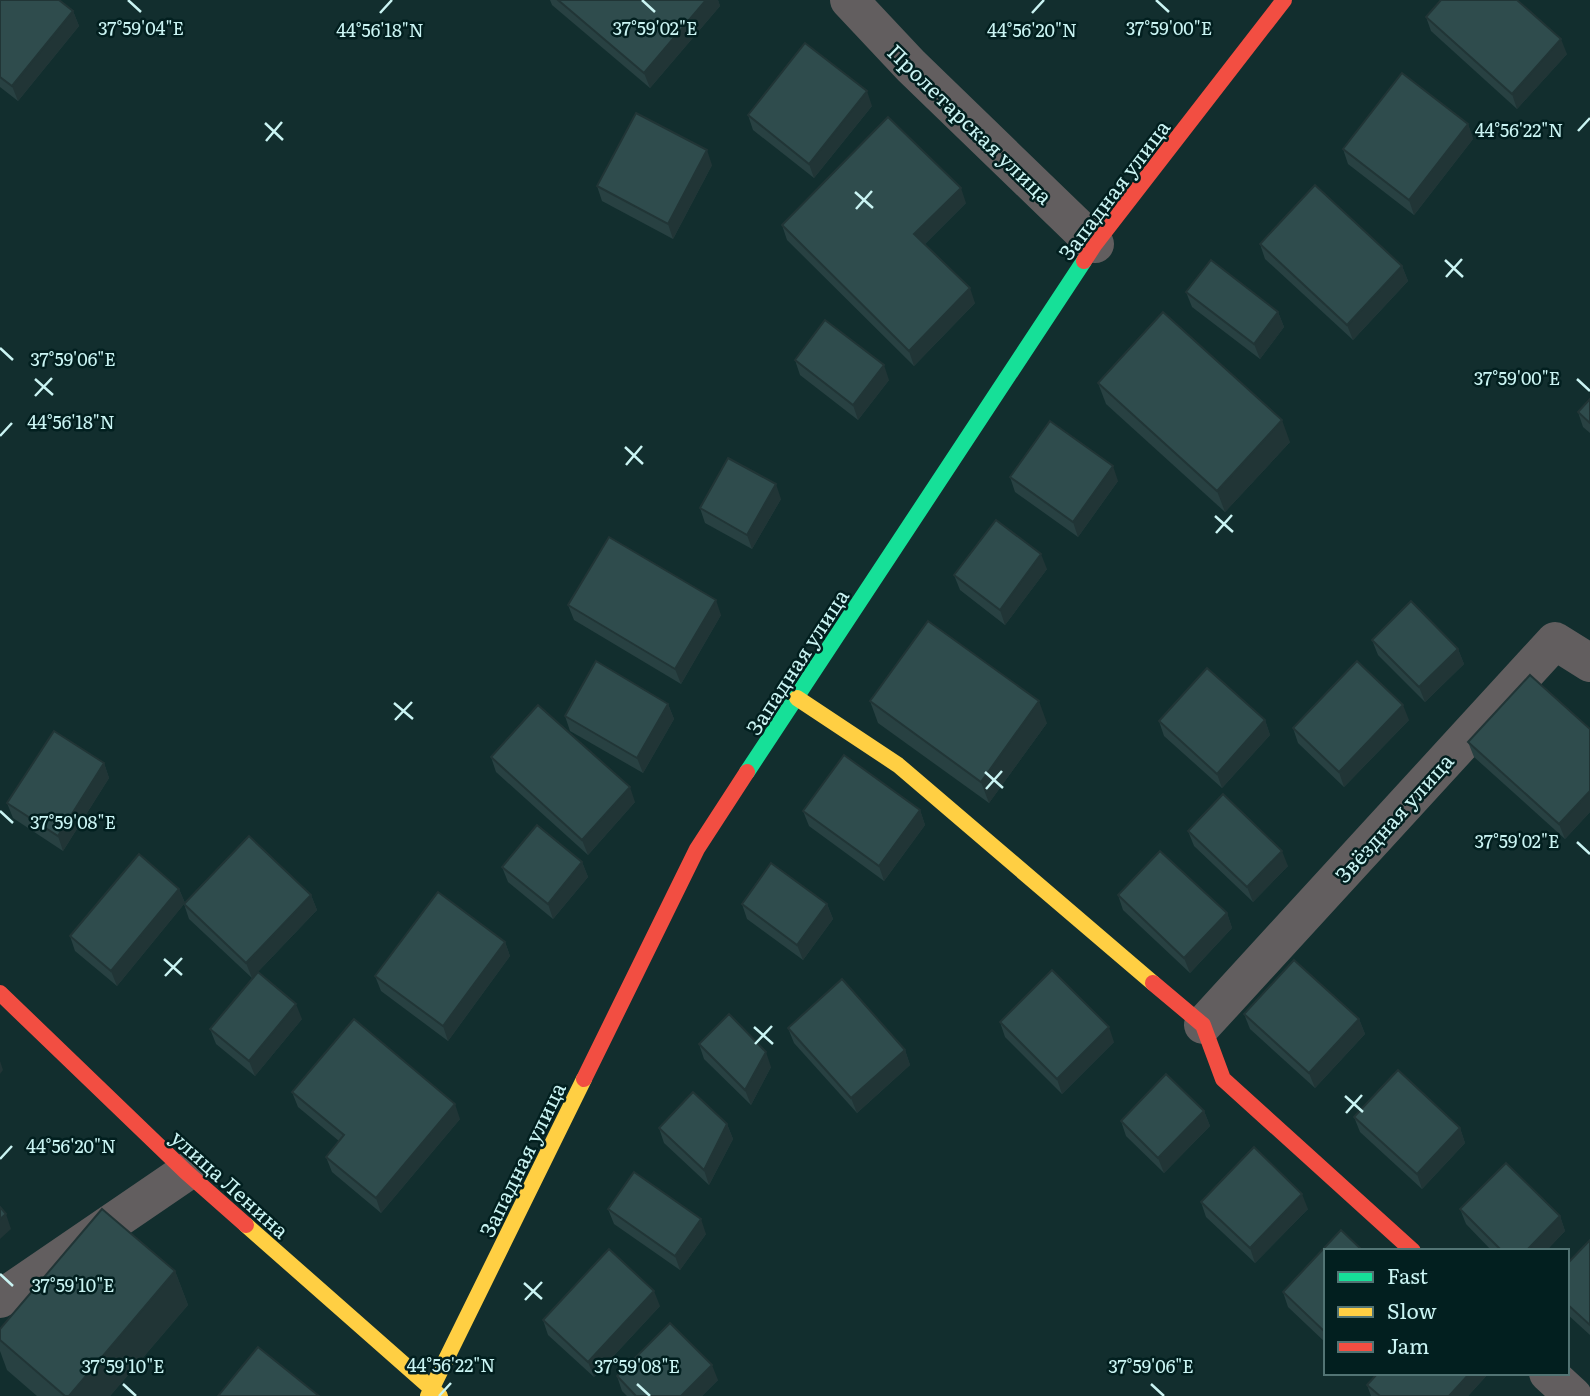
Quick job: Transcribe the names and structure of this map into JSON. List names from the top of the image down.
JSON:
{
  "streets": {
    "main road": ["Западная улица", "улица Ленина"],
    "street": ["Пролетарская улица", "Звёздная улица"]
  },
  "crossings": [
    ["Пролетарская улица", "Западная улица"],
    ["Западная улица", "улица Ленина"]
  ],
  "legend": ["Fast", "Slow", "Jam"],
  "coordinates": [
    "37°59'04\"E",
    "37°59'02\"E",
    "37°59'00\"E",
    "44°56'18\"N",
    "44°56'20\"N",
    "44°56'22\"N",
    "37°59'06\"E",
    "37°59'08\"E",
    "37°59'10\"E"
  ]
}
